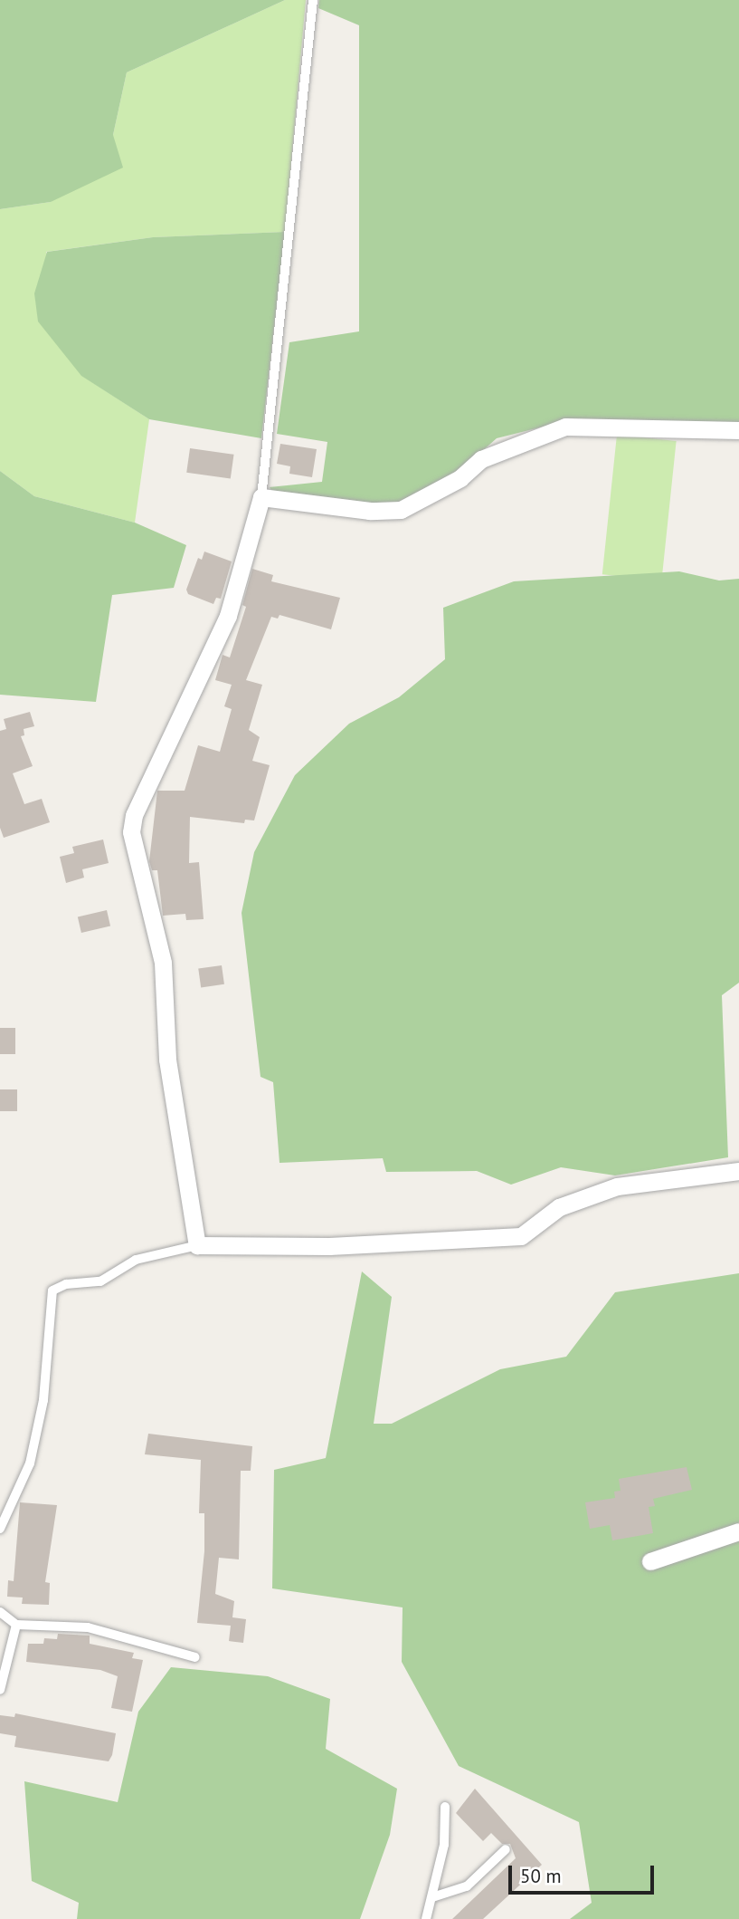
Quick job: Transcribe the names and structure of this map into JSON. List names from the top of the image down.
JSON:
{
  "scale_bar": "50 m"
}
